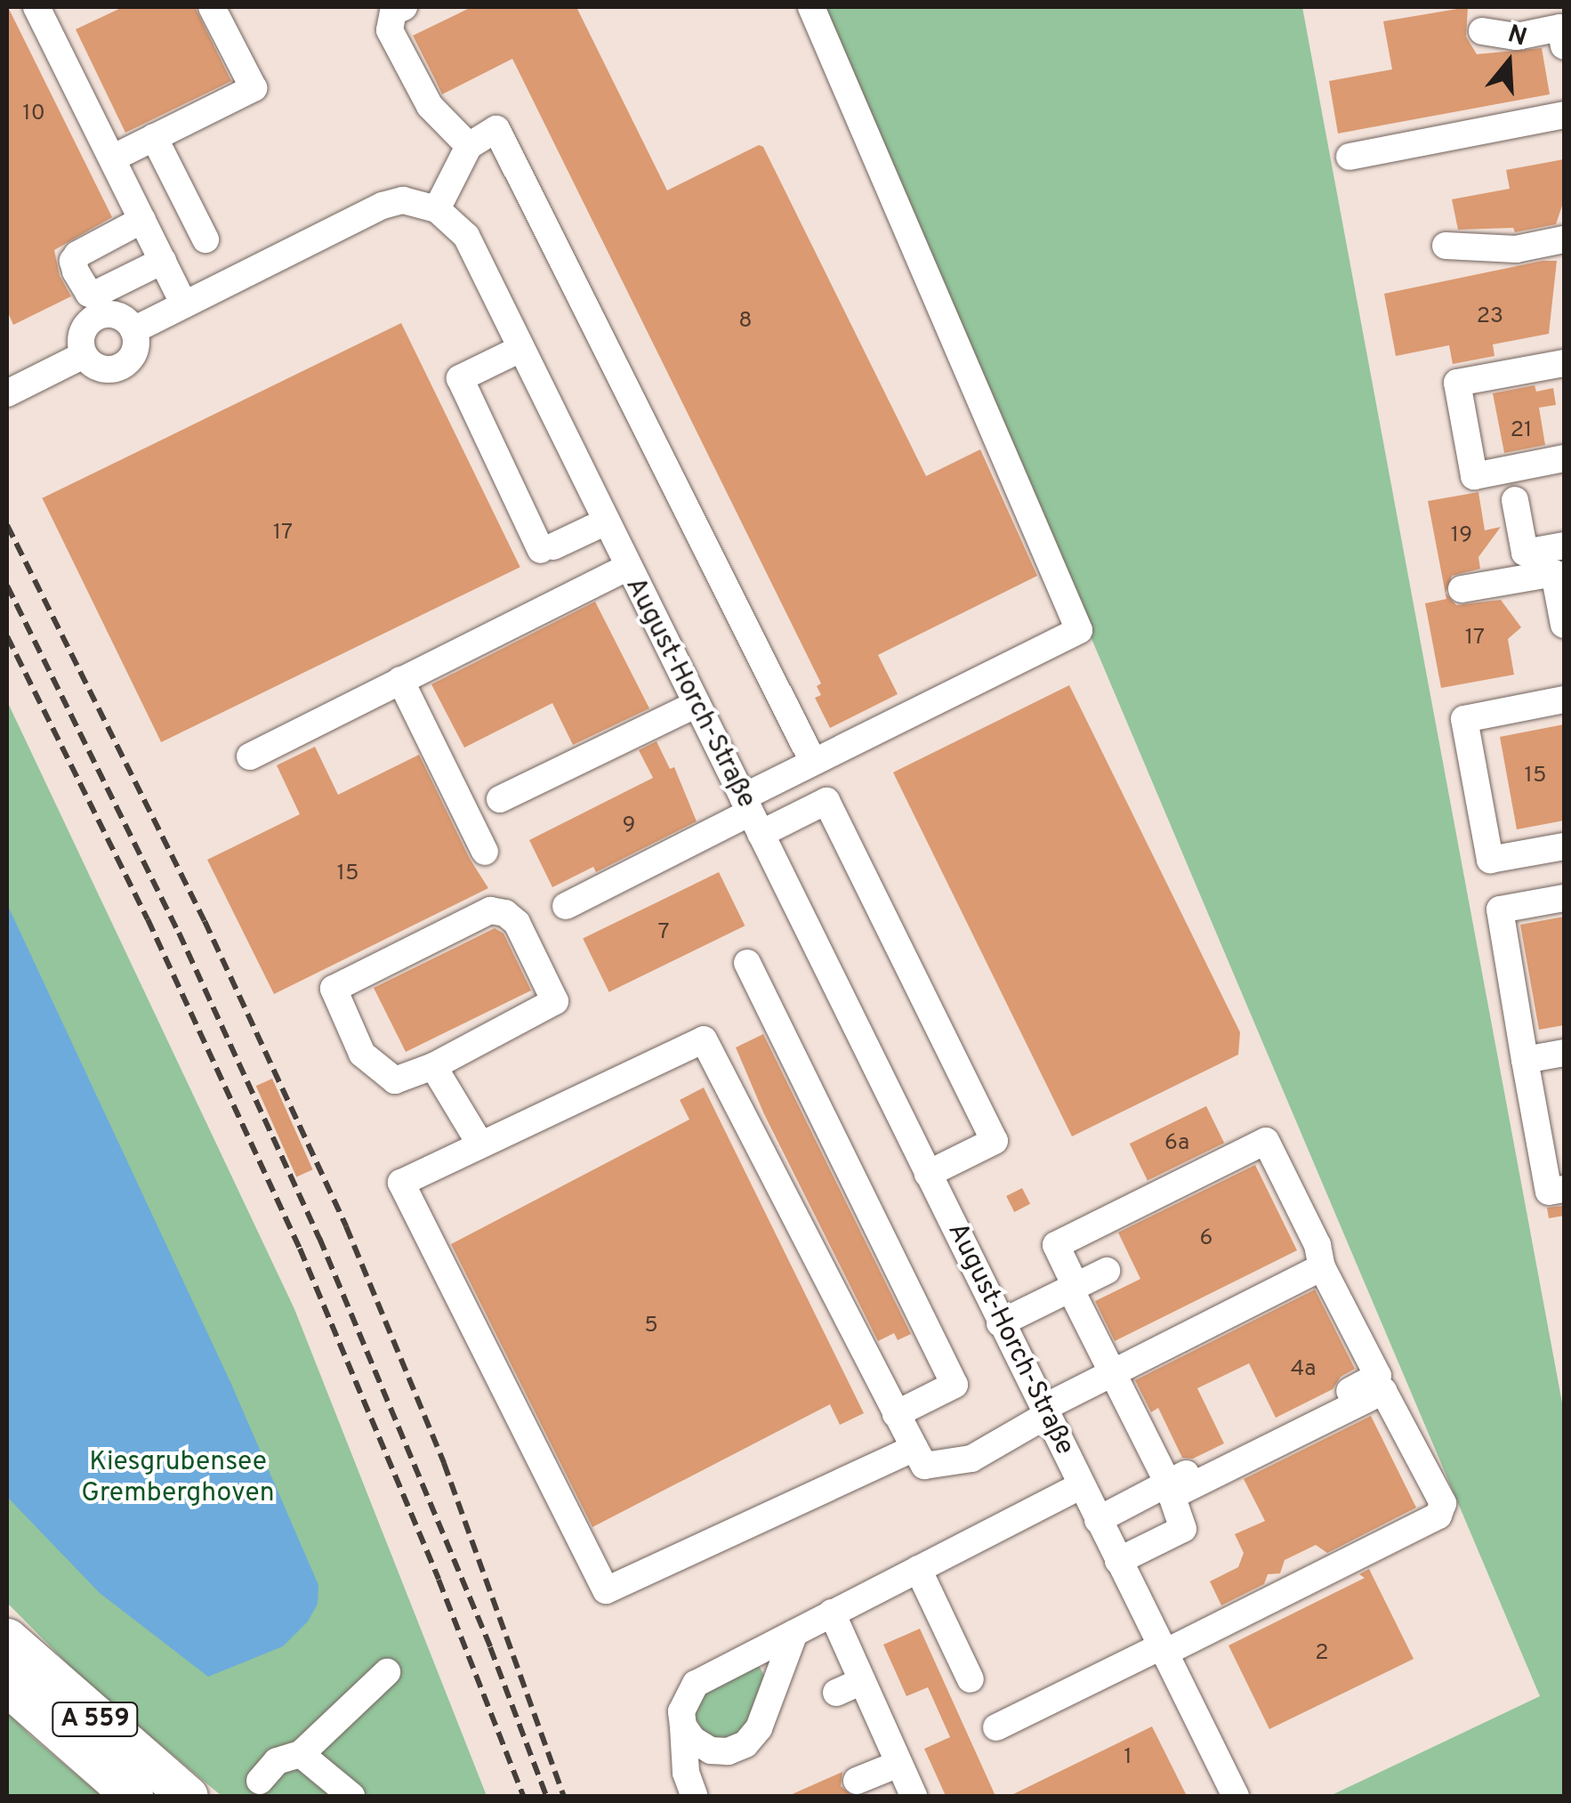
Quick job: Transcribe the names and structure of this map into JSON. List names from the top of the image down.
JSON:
{
  "streets": {
    "highway": ["A 559"],
    "street": ["August-Horch-Straße"]
  },
  "parks": ["Kiesgrubensee Gremberghoven"],
  "house_numbers": [
    "10",
    "23",
    "8",
    "21",
    "17",
    "19",
    "17",
    "15",
    "9",
    "15",
    "7",
    "6a",
    "6",
    "5",
    "4a",
    "2",
    "1"
  ],
  "north": "top"
}
